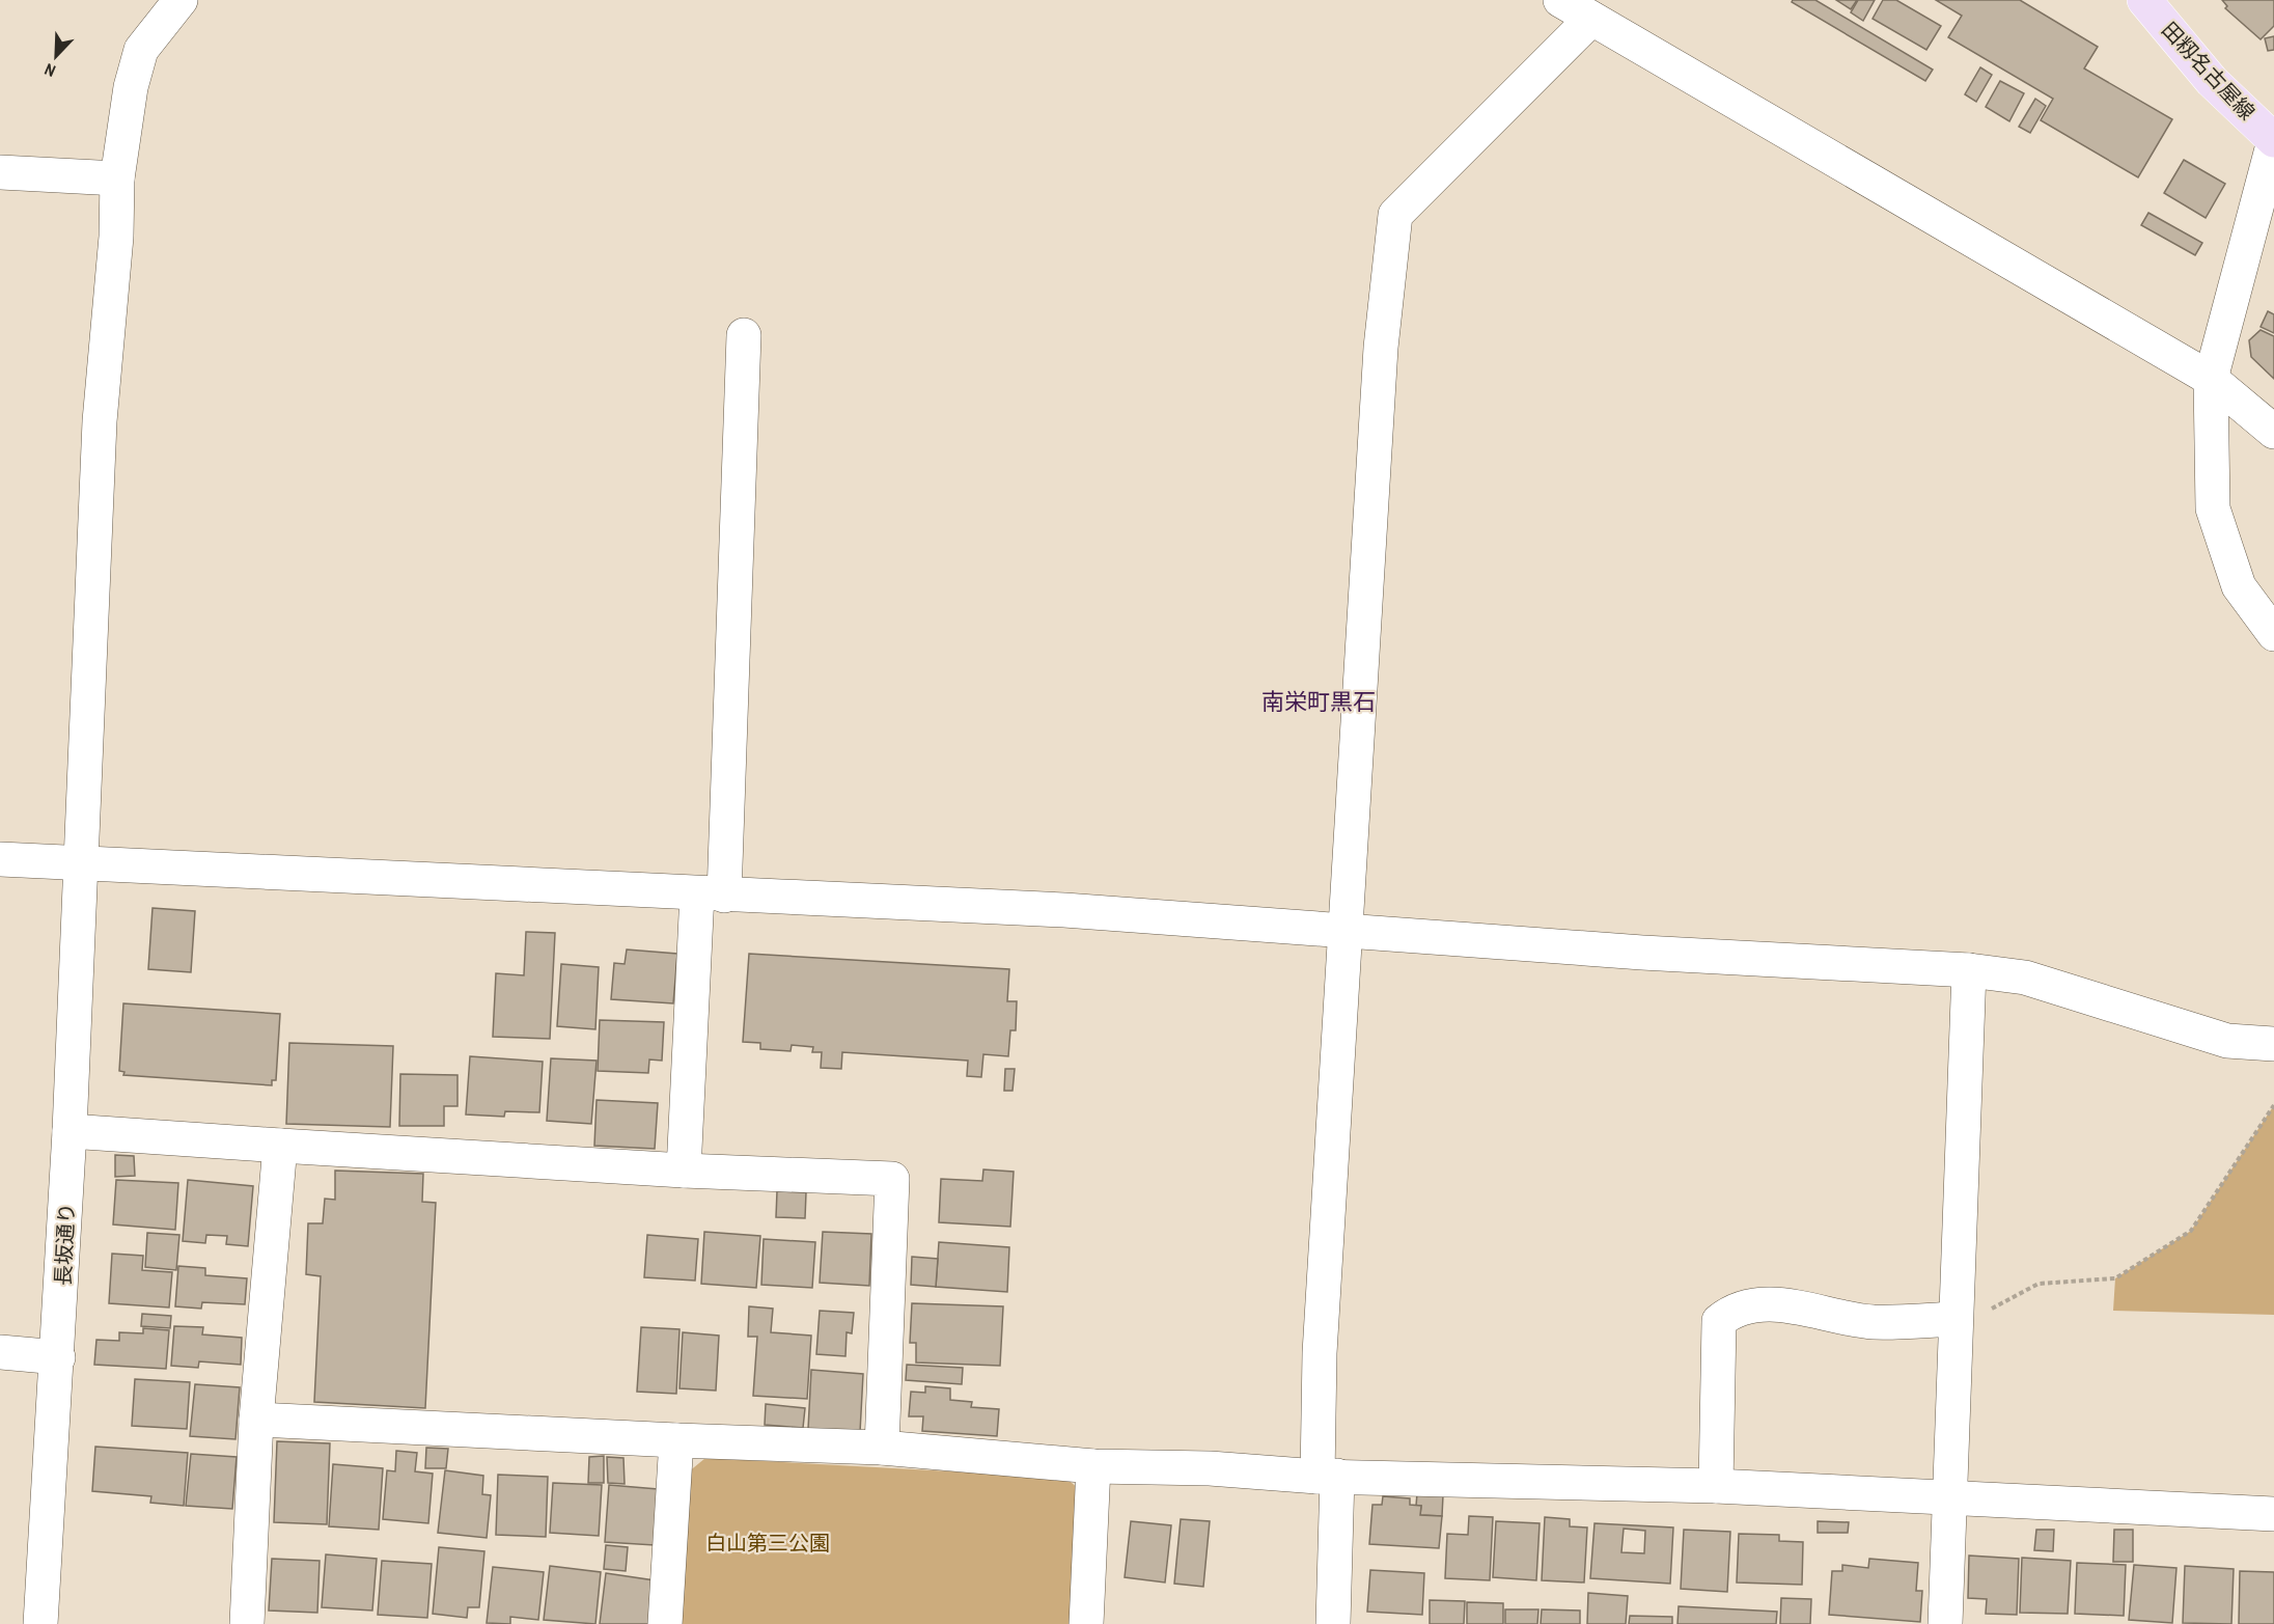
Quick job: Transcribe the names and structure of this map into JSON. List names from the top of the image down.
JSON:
{
  "streets": {
    "main road": ["田籾名古屋線"],
    "street": ["長坂通り"]
  },
  "districts": ["南栄町黒石"],
  "parks": ["白山第三公園"],
  "north": "bottom left"
}
